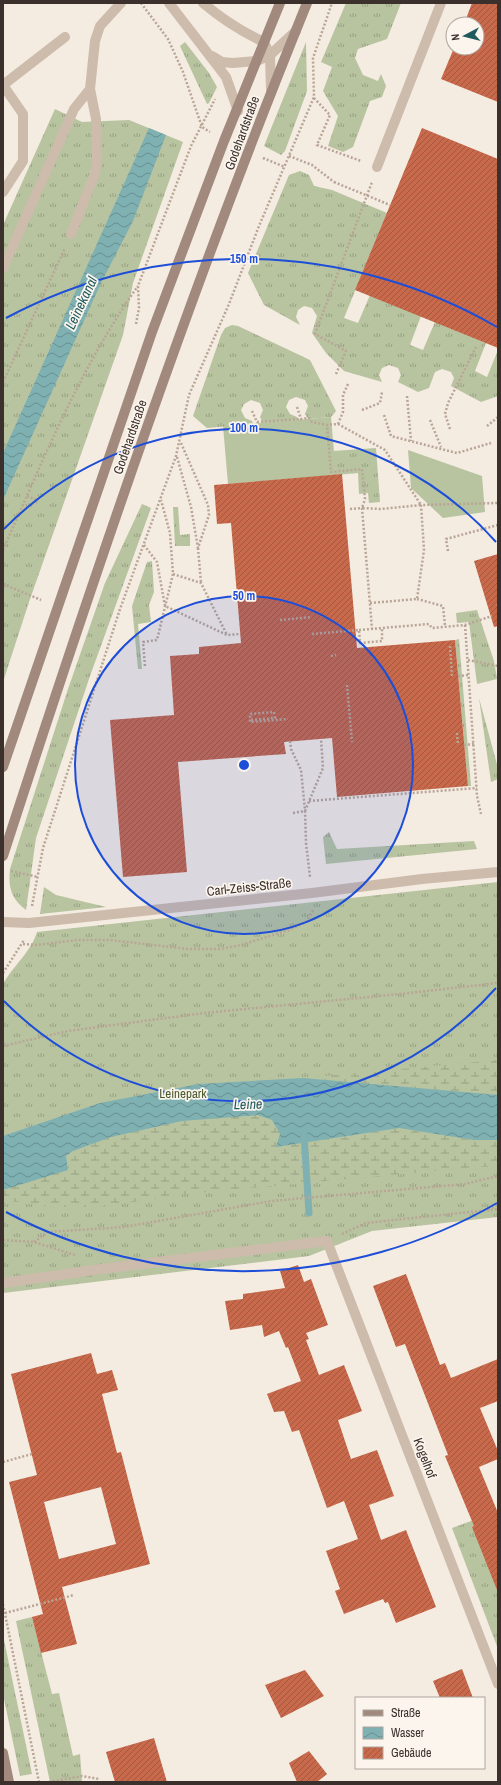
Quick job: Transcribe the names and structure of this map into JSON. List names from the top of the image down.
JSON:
{
  "streets": {
    "street": ["Godehardstraße", "Carl-Zeiss-Straße", "Kogelhof"]
  },
  "water": ["Leinekanal", "Leine"],
  "parks": ["Leinepark"],
  "legend": ["Straße", "Wasser", "Gebäude"],
  "north": "left",
  "rings": ["150 m", "100 m", "50 m"]
}
